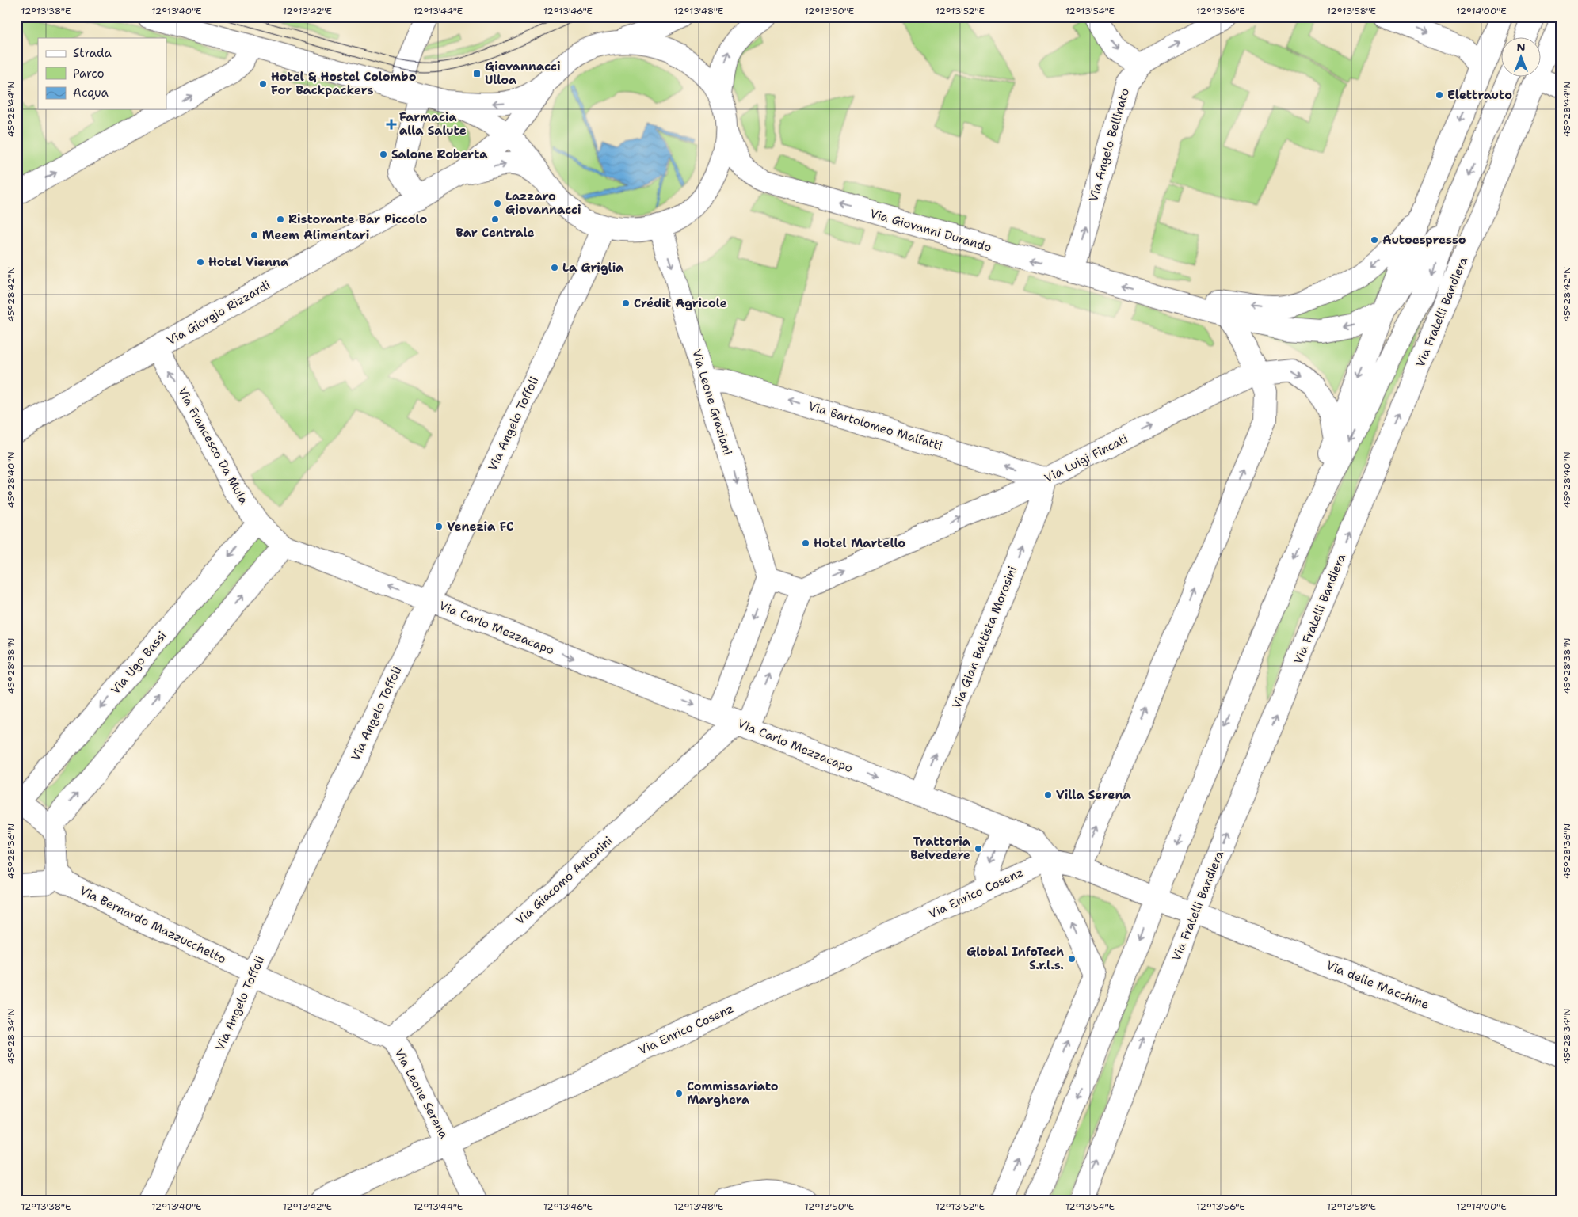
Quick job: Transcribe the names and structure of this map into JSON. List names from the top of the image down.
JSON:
{
  "streets": {
    "street": [
      "Via Angelo Bellinato",
      "Via Giovanni Durando",
      "Via Fratelli Bandiera",
      "Via Giorgio Rizzardi",
      "Via Leone Graziani",
      "Via Angelo Toffoli",
      "Via Bartolomeo Malfatti",
      "Via Francesco Da Mula",
      "Via Luigi Fincati",
      "Via Carlo Mezzacapo",
      "Via Gian Battista Morosini",
      "Via Ugo Bassi",
      "Via Giacomo Antonini",
      "Via Enrico Cosenz",
      "Via Bernardo Mazzucchetto",
      "Via delle Macchine",
      "Via Leone Serena"
    ]
  },
  "crossings": [
    ["Via Angelo Bellinato", "Via Giovanni Durando"],
    ["Via Giovanni Durando", "Via Fratelli Bandiera"],
    ["Via Fratelli Bandiera", "Via Luigi Fincati"],
    ["Via Fratelli Bandiera", "Via delle Macchine"],
    ["Via Giorgio Rizzardi", "Via Francesco Da Mula"],
    ["Via Leone Graziani", "Via Bartolomeo Malfatti"],
    ["Via Angelo Toffoli", "Via Francesco Da Mula"],
    ["Via Angelo Toffoli", "Via Carlo Mezzacapo"],
    ["Via Angelo Toffoli", "Via Bernardo Mazzucchetto"],
    ["Via Angelo Toffoli", "Via Leone Serena"],
    ["Via Bartolomeo Malfatti", "Via Luigi Fincati"],
    ["Via Bartolomeo Malfatti", "Via Gian Battista Morosini"],
    ["Via Francesco Da Mula", "Via Carlo Mezzacapo"],
    ["Via Francesco Da Mula", "Via Ugo Bassi"],
    ["Via Luigi Fincati", "Via Gian Battista Morosini"],
    ["Via Carlo Mezzacapo", "Via Gian Battista Morosini"],
    ["Via Carlo Mezzacapo", "Via Giacomo Antonini"],
    ["Via Carlo Mezzacapo", "Via Enrico Cosenz"],
    ["Via Giacomo Antonini", "Via Leone Serena"],
    ["Via Enrico Cosenz", "Via Leone Serena"],
    ["Via Bernardo Mazzucchetto", "Via Leone Serena"]
  ],
  "one_way": [
    "Via Angelo Bellinato",
    "Via Giovanni Durando",
    "Via Leone Graziani",
    "Via Bartolomeo Malfatti",
    "Via Francesco Da Mula",
    "Via Luigi Fincati",
    "Via Carlo Mezzacapo"
  ],
  "places": {
    "transit": ["Giovannacci Ulloa"],
    "other": [
      "Hotel & Hostel Colombo For Backpackers",
      "Elettrauto",
      "Salone Roberta",
      "Lazzaro Giovannacci",
      "Ristorante Bar Piccolo",
      "Bar Centrale",
      "Meem Alimentari",
      "Autoespresso",
      "Hotel Vienna",
      "La Griglia",
      "Crédit Agricole",
      "Venezia FC",
      "Hotel Martello",
      "Villa Serena",
      "Trattoria Belvedere",
      "Global InfoTech S.r.l.s.",
      "Commissariato Marghera"
    ],
    "health": ["Farmacia alla Salute"]
  },
  "legend": ["Strada", "Parco", "Acqua"],
  "north": "top",
  "coordinates": [
    "12°13'38\"E",
    "12°13'40\"E",
    "12°13'42\"E",
    "12°13'44\"E",
    "12°13'46\"E",
    "12°13'48\"E",
    "12°13'50\"E",
    "12°13'52\"E",
    "12°13'54\"E",
    "12°13'56\"E",
    "12°13'58\"E",
    "12°14'00\"E",
    "45°28'44\"N",
    "45°28'42\"N",
    "45°28'40\"N",
    "45°28'38\"N",
    "45°28'36\"N",
    "45°28'34\"N"
  ]
}
